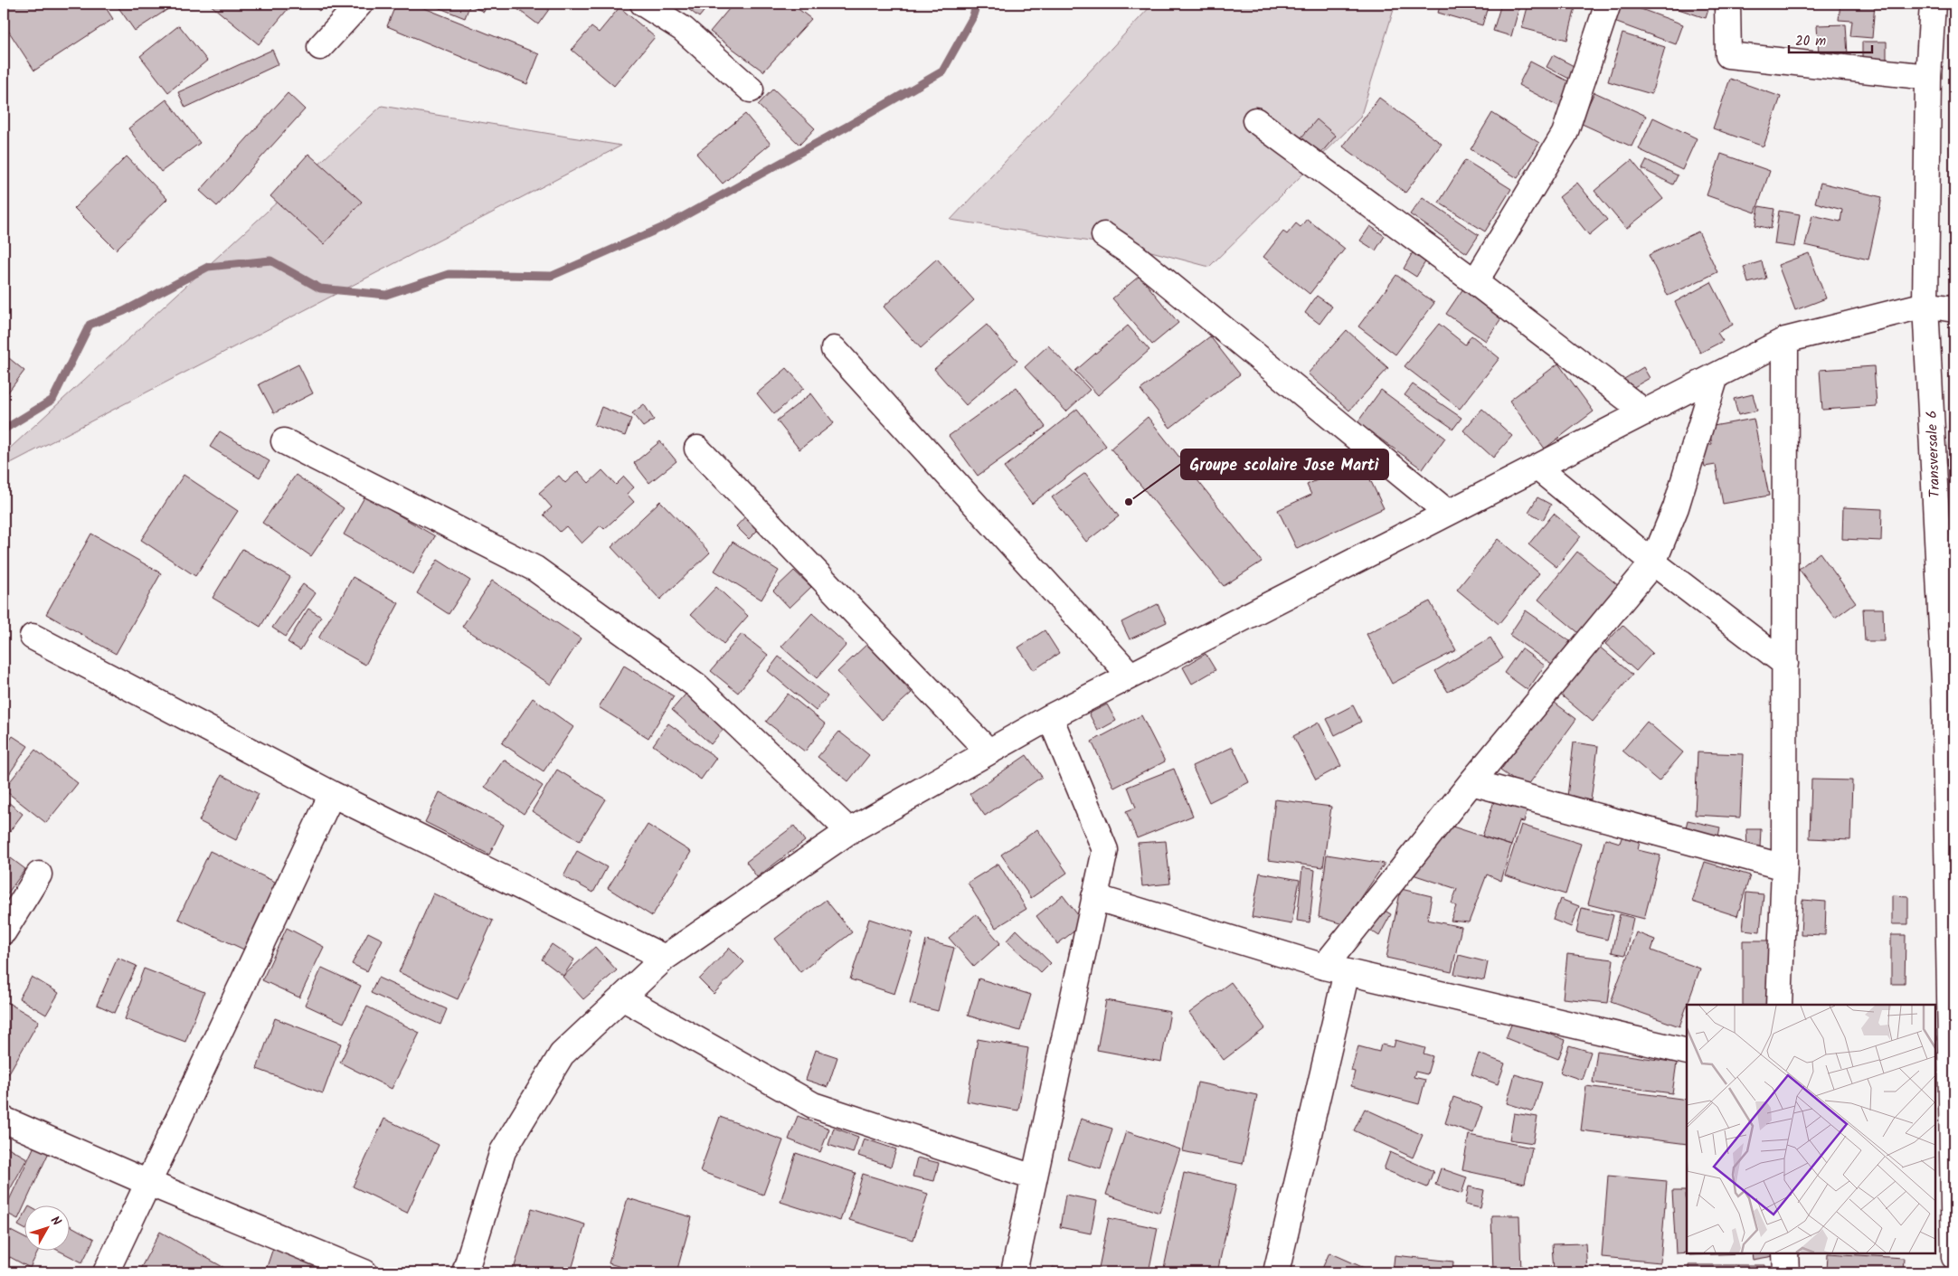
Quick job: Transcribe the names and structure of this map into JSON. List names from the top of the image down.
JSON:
{
  "streets": {
    "street": ["Transversale 6"]
  },
  "places": ["Groupe scolaire Jose Marti"],
  "scale_bar": "20 m",
  "north": "top right"
}
